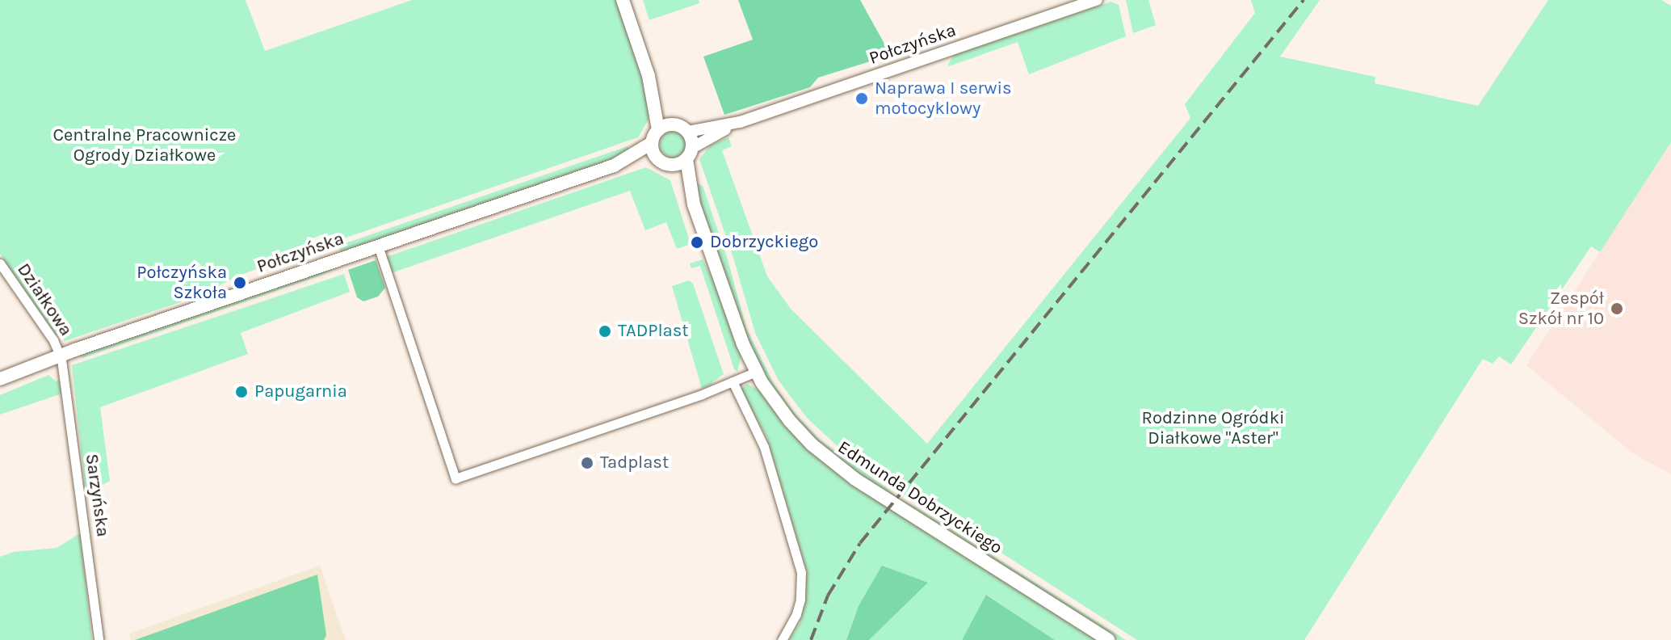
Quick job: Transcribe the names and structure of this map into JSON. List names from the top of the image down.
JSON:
{
  "streets": {
    "main road": ["Połczyńska", "Edmunda Dobrzyckiego"],
    "street": ["Działkowa", "Sarzyńska"]
  },
  "crossings": [
    ["Połczyńska", "Działkowa"],
    ["Połczyńska", "Sarzyńska"],
    ["Połczyńska", "Edmunda Dobrzyckiego"],
    ["Działkowa", "Sarzyńska"]
  ],
  "parks": ["Centralne Pracownicze Ogrody Działkowe", "Rodzinne Ogródki Diałkowe \"Aster\""],
  "places": [
    "Naprawa I serwis motocyklowy",
    "Dobrzyckiego",
    "Połczyńska Szkoła",
    "Zespół Szkół nr 10",
    "TADPlast",
    "Papugarnia",
    "Tadplast"
  ]
}
